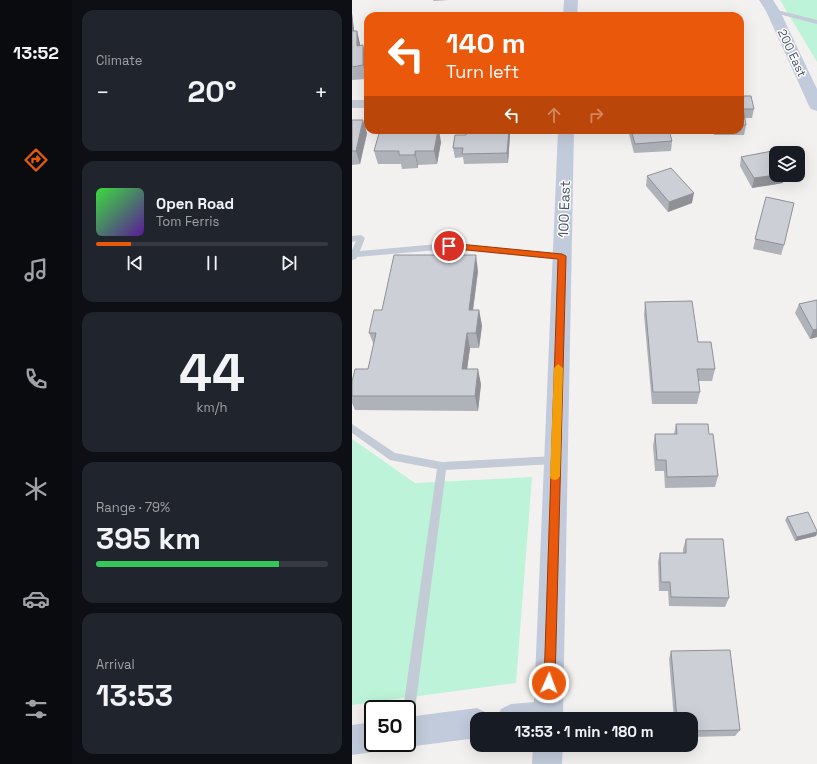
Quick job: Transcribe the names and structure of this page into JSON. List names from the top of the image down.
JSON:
{
  "streets": {
    "main road": ["200 East", "100 East"]
  },
  "page": {
    "tabs": "13:52",
    "tile": [
      "Climate",
      ["44", "km/h"],
      ["Range · 79%", "395 km"],
      ["Arrival", "13:53"]
    ],
    "turn": ["140 m", "Turn left"],
    "heat": ["−", "20°", "+"],
    "song": ["Open Road", "Tom Ferris"],
    "limit": "50",
    "trip": "13:53 · 1 min · 180 m"
  }
}
